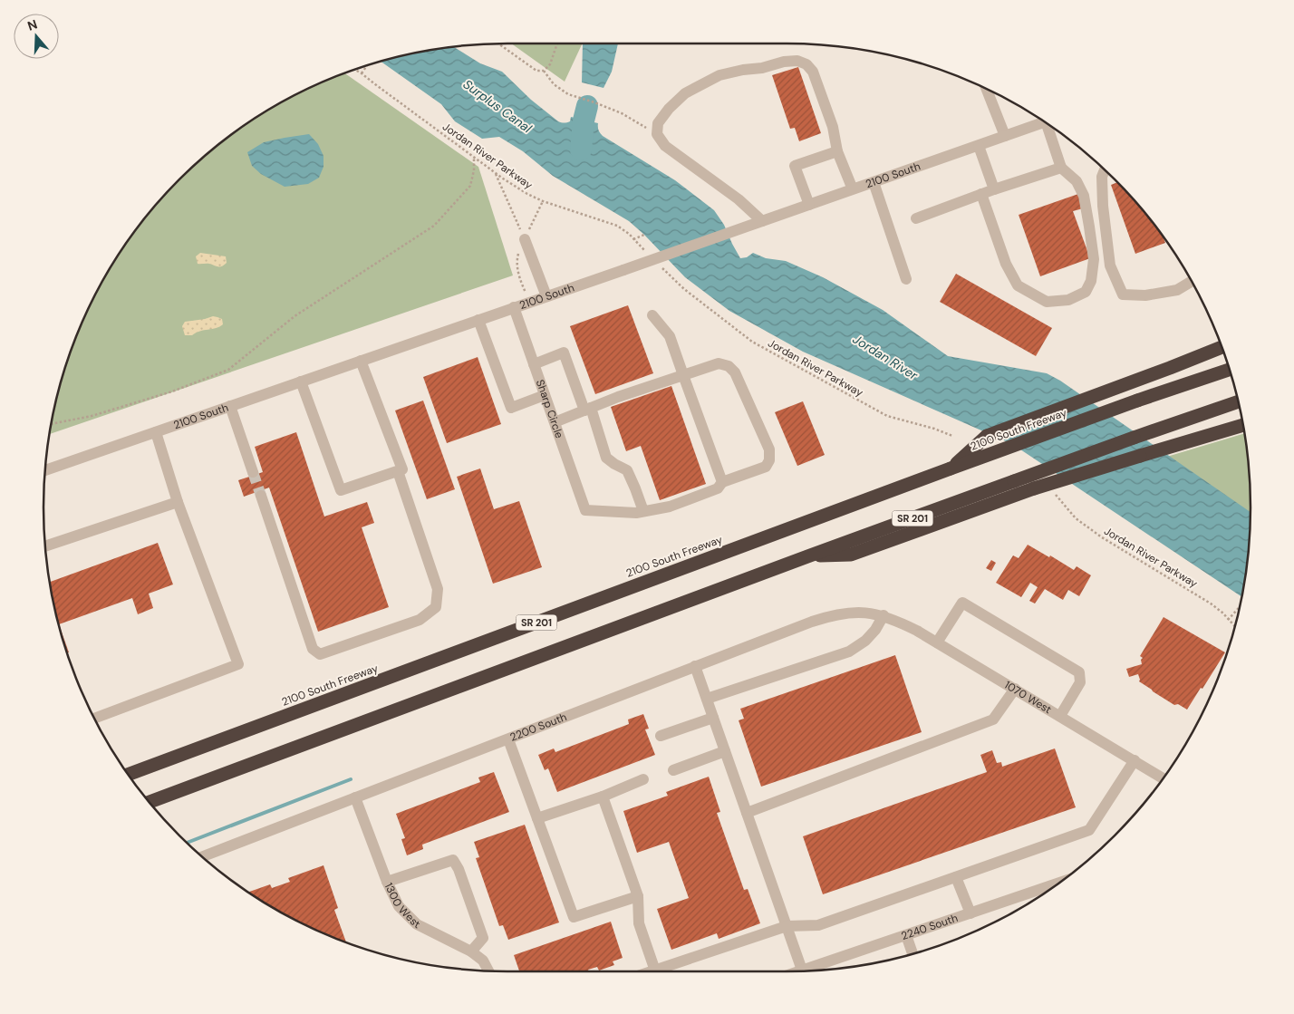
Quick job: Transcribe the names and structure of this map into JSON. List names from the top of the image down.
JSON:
{
  "streets": {
    "highway": ["2100 South Freeway", "SR 201"],
    "street": [
      "2100 South",
      "Sharp Circle",
      "1070 West",
      "2200 South",
      "1300 West",
      "2240 South"
    ],
    "path": ["Jordan River Parkway"]
  },
  "crossings": [
    ["2100 South", "Sharp Circle"],
    ["1070 West", "2200 South"],
    ["2200 South", "1300 West"]
  ],
  "water": ["Surplus Canal", "Jordan River"],
  "north": "top"
}
